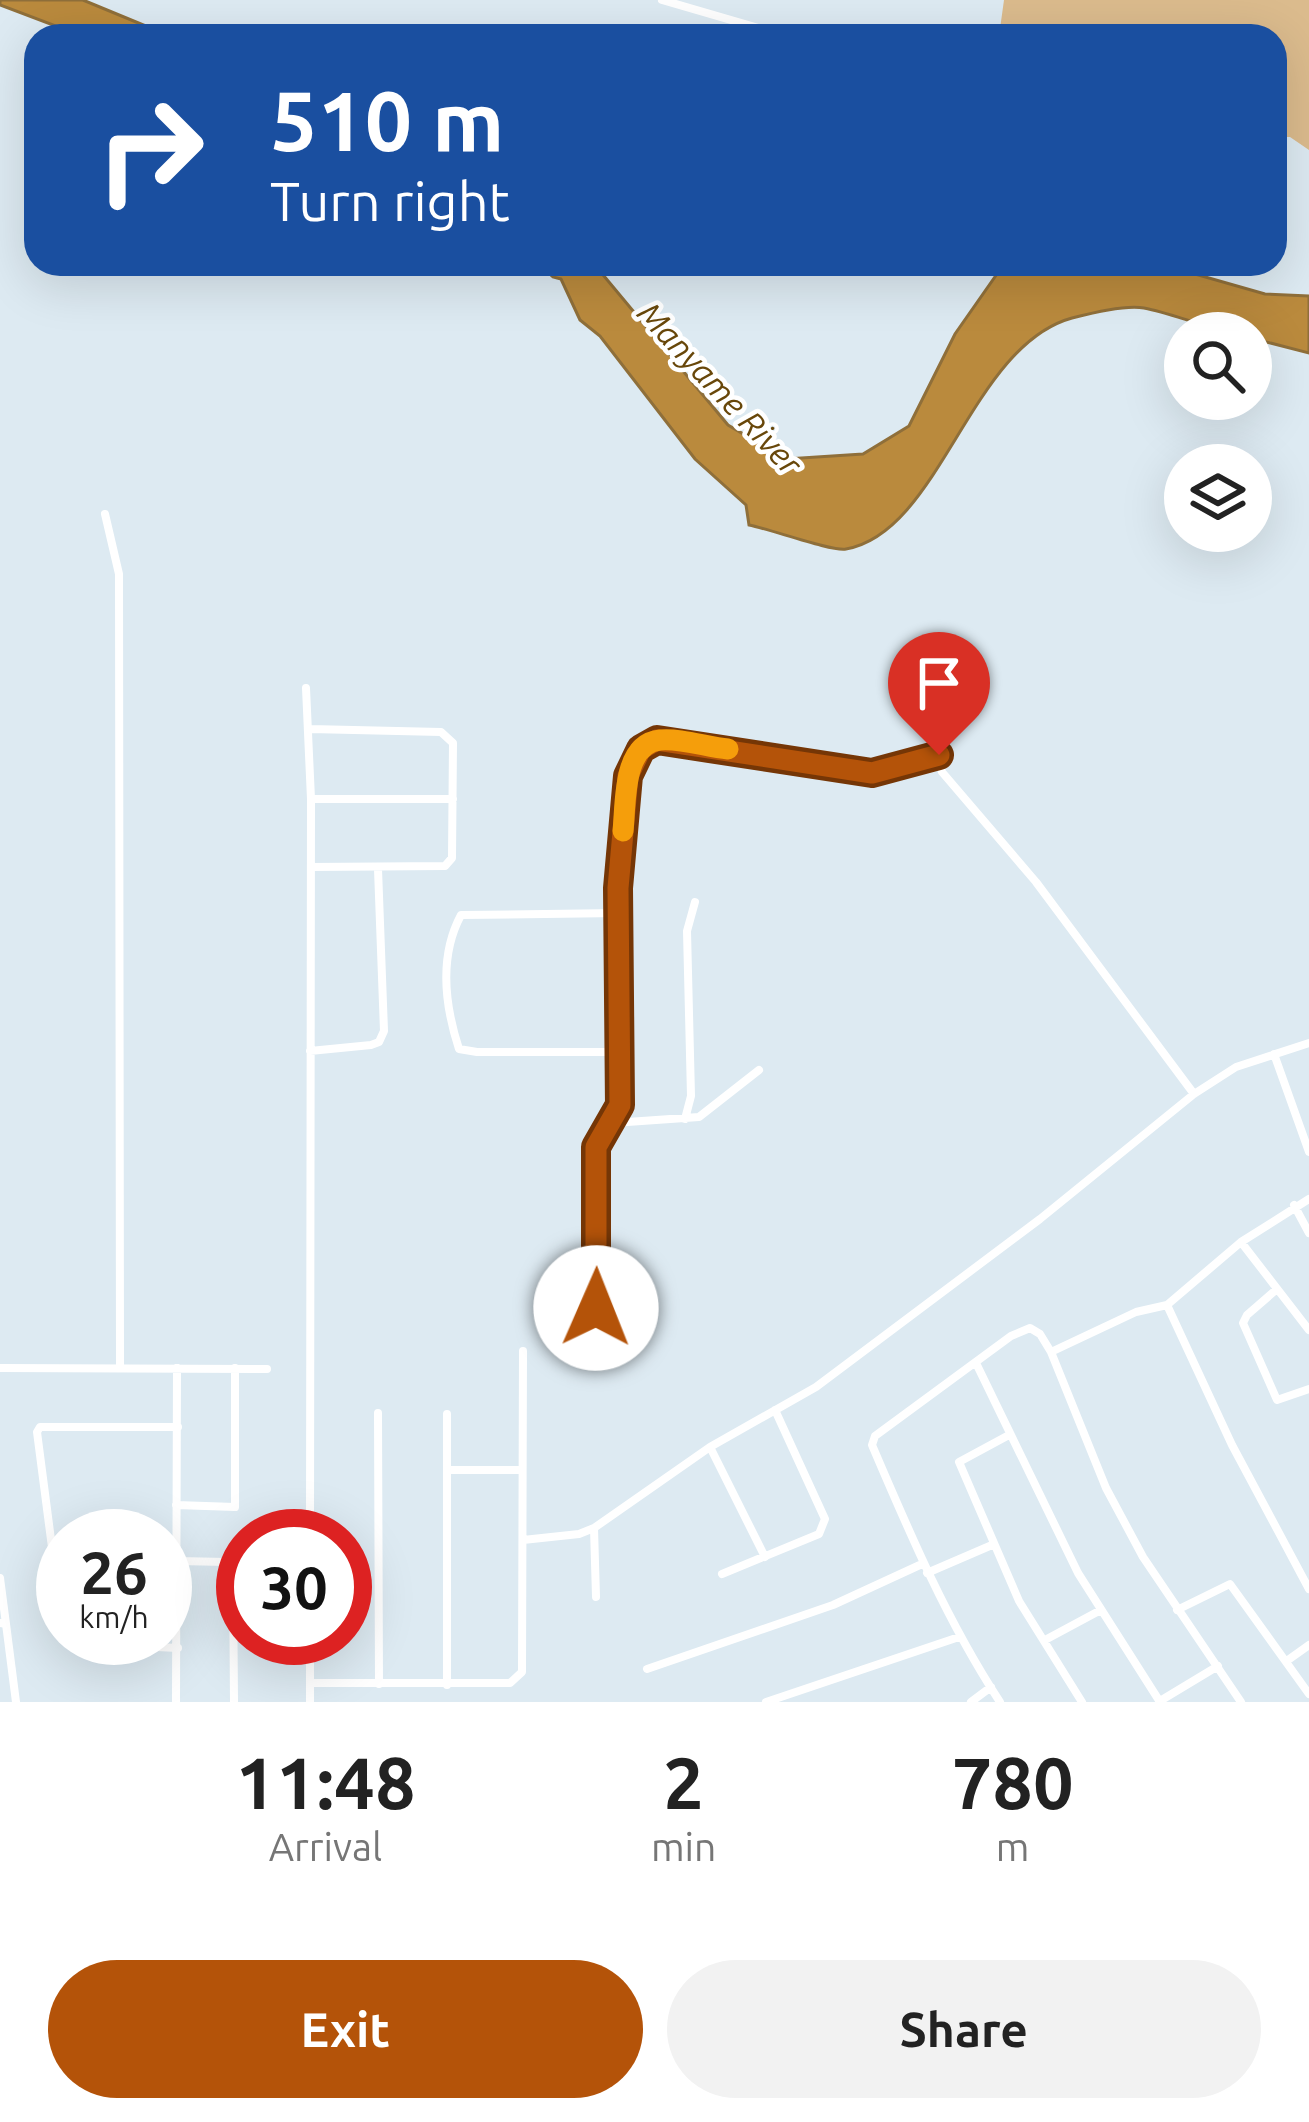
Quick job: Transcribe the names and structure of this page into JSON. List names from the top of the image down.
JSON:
{
  "water": ["Manyame River"],
  "page": {
    "turn": ["510 m", "Turn right"],
    "speed": "26 km/h",
    "limit": "30",
    "eta": [
      "11:48",
      "Arrival",
      "2",
      "min",
      "780",
      "m"
    ],
    "buttons": ["Exit", "Share"]
  }
}
